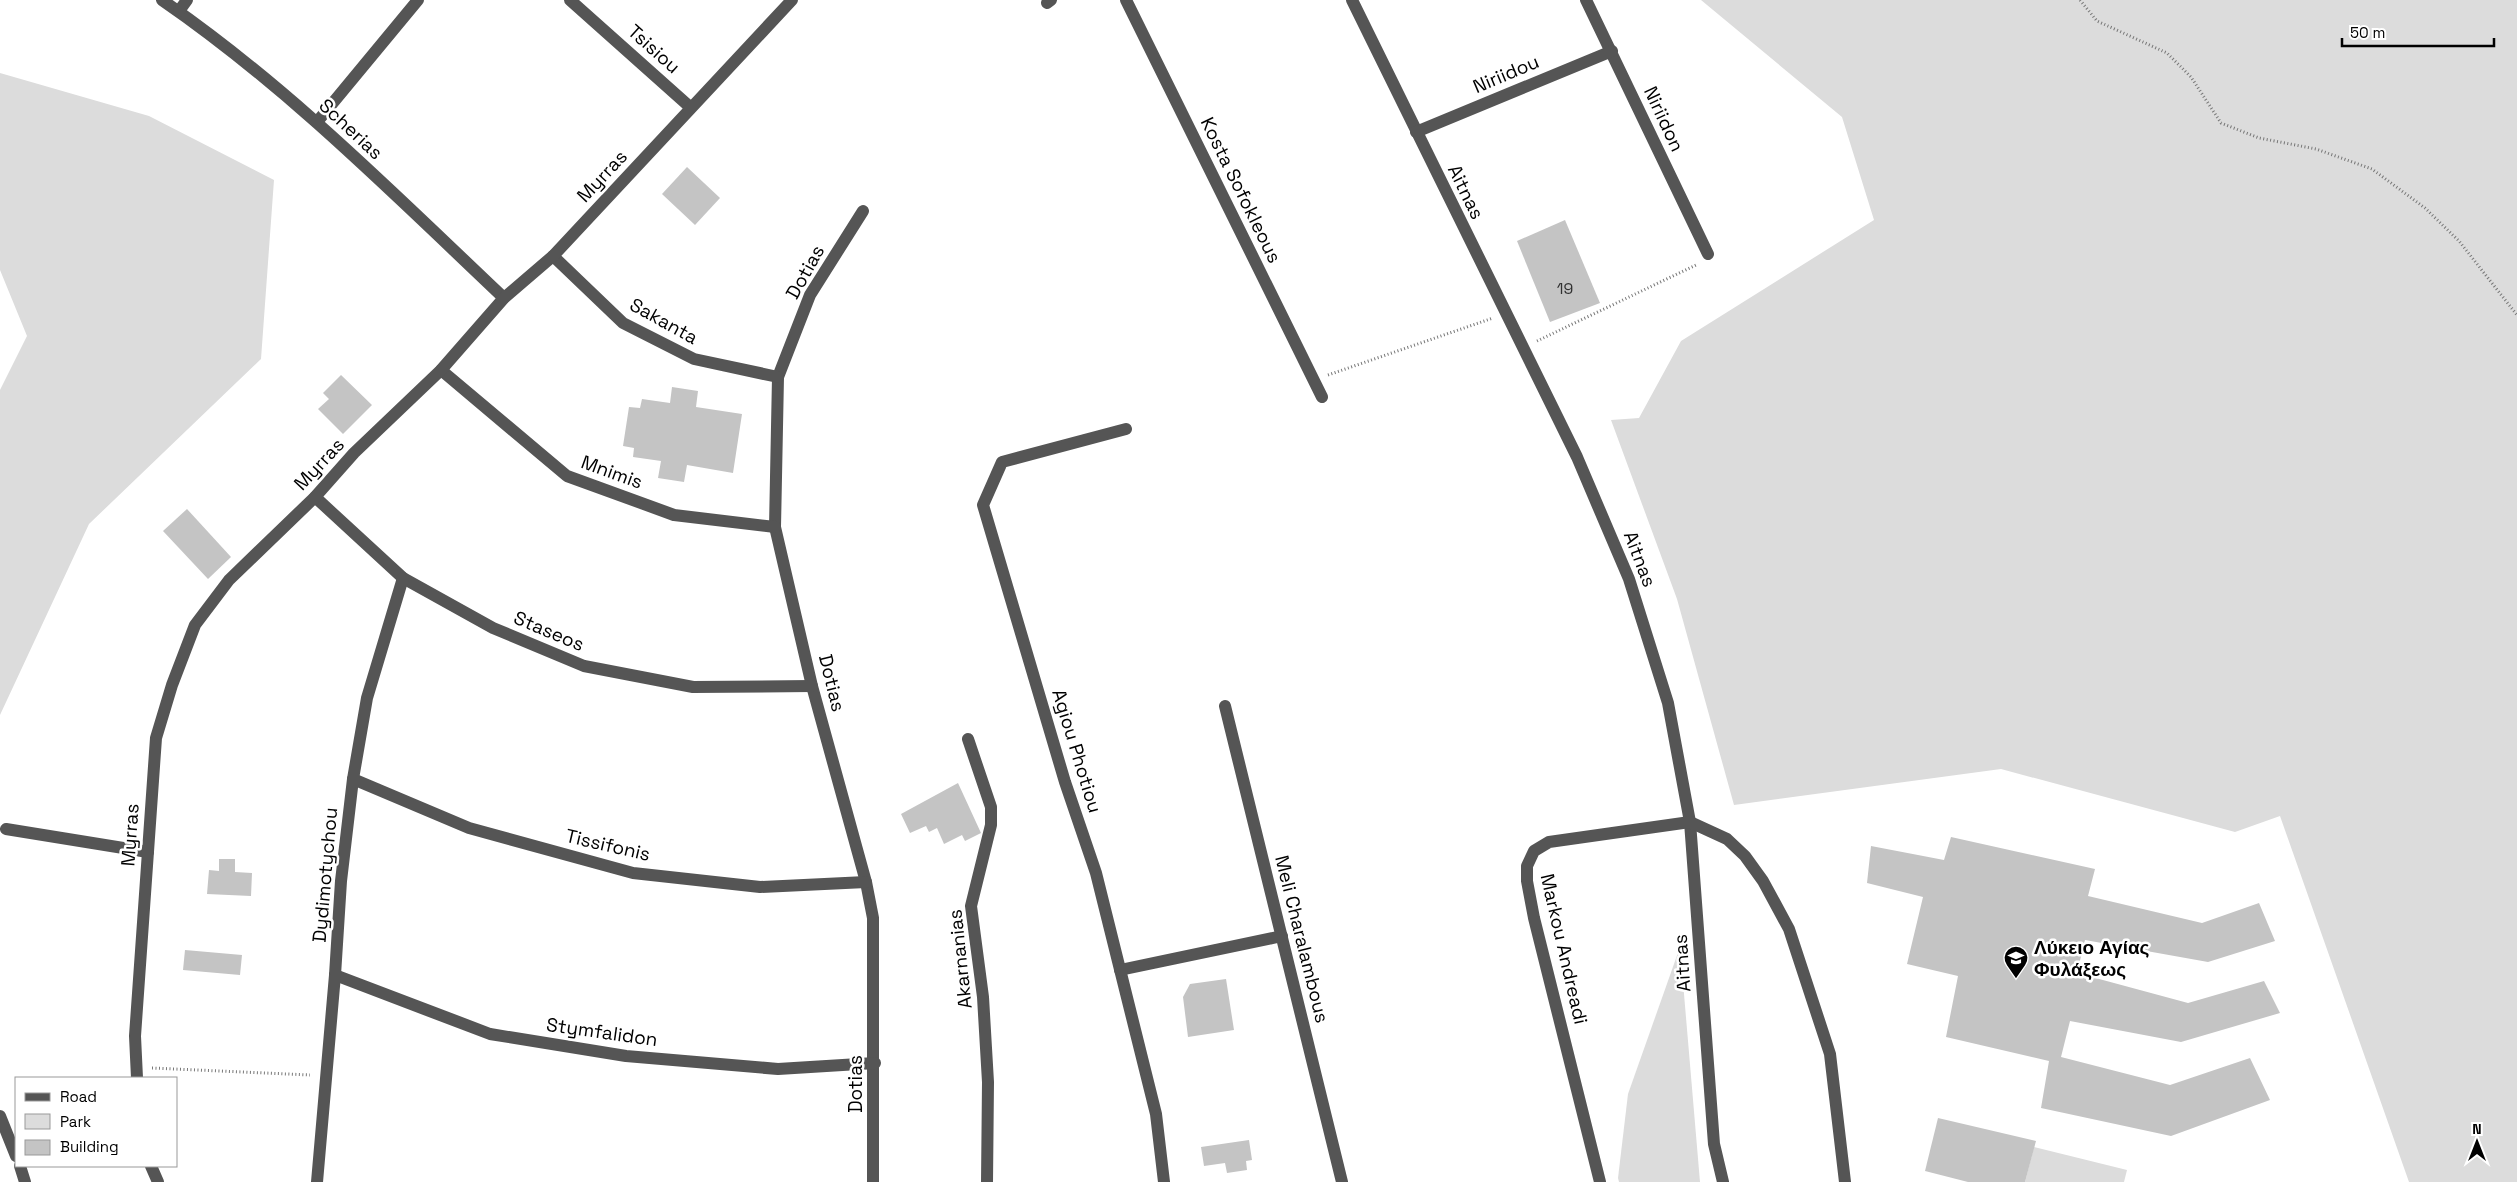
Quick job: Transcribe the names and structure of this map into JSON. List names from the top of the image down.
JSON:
{
  "streets": {
    "street": [
      "Tsisiou",
      "Niriidou",
      "Niriidon",
      "Scherias",
      "Myrras",
      "Kosta Sofokleous",
      "Aitnas",
      "Dotias",
      "Sakanta",
      "Mnimis",
      "Staseos",
      "Agiou Photiou",
      "Tissifonis",
      "Dydimotychou",
      "Meli Charalambous",
      "Markou Andreadi",
      "Akarnanias",
      "Stymfalidon"
    ]
  },
  "crossings": [
    ["Tsisiou", "Myrras"],
    ["Niriidou", "Niriidon"],
    ["Niriidou", "Aitnas"],
    ["Scherias", "Myrras"],
    ["Myrras", "Sakanta"],
    ["Myrras", "Mnimis"],
    ["Myrras", "Staseos"],
    ["Aitnas", "Markou Andreadi"],
    ["Dotias", "Sakanta"],
    ["Dotias", "Mnimis"],
    ["Dotias", "Staseos"],
    ["Dotias", "Tissifonis"],
    ["Dotias", "Stymfalidon"],
    ["Staseos", "Dydimotychou"],
    ["Tissifonis", "Dydimotychou"],
    ["Dydimotychou", "Stymfalidon"]
  ],
  "places": {
    "school or university": ["Λύκειο Αγίας Φυλάξεως"]
  },
  "house_numbers": ["19"],
  "legend": ["Road", "Park", "Building"],
  "scale_bar": "50 m",
  "north": "top"
}
